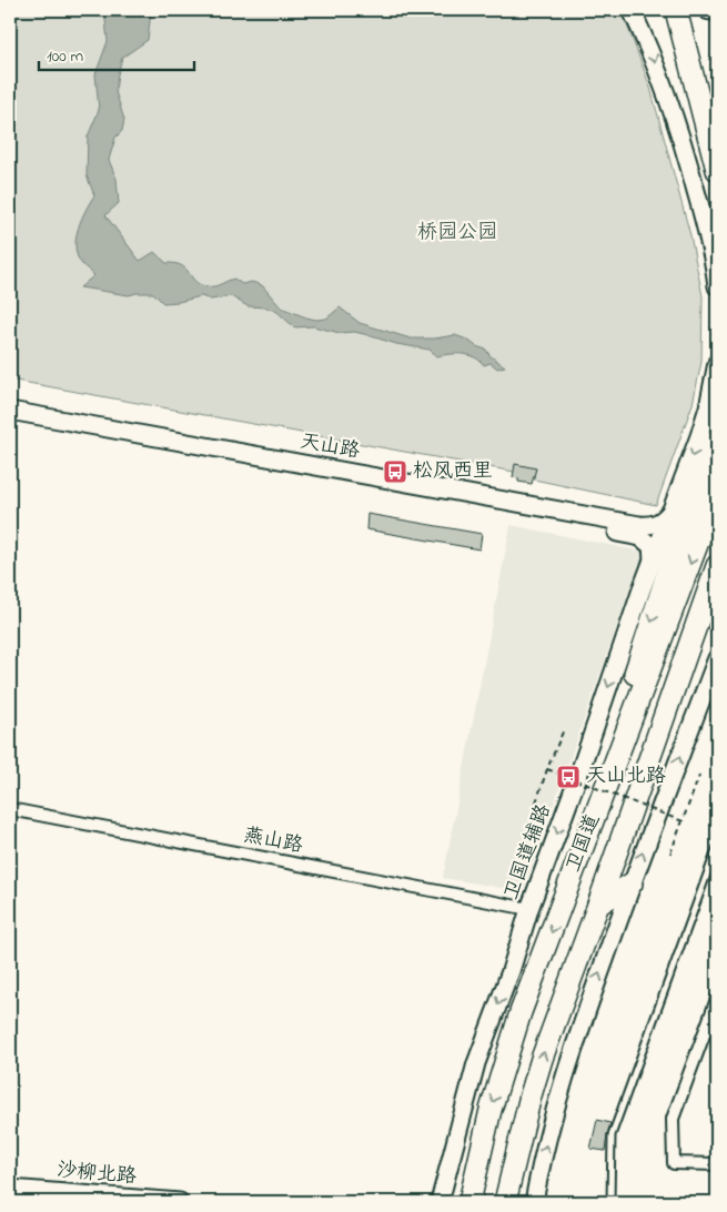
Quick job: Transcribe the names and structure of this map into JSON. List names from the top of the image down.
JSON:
{
  "streets": {
    "highway": ["卫国道"],
    "main road": ["天山路", "卫国道辅路", "沙柳北路"],
    "street": ["燕山路"]
  },
  "crossings": [
    ["天山路", "卫国道辅路"],
    ["燕山路", "卫国道辅路"]
  ],
  "parks": ["桥园公园"],
  "places": {
    "bus stop": ["松风西里", "天山北路"]
  },
  "scale_bar": "100 m"
}
